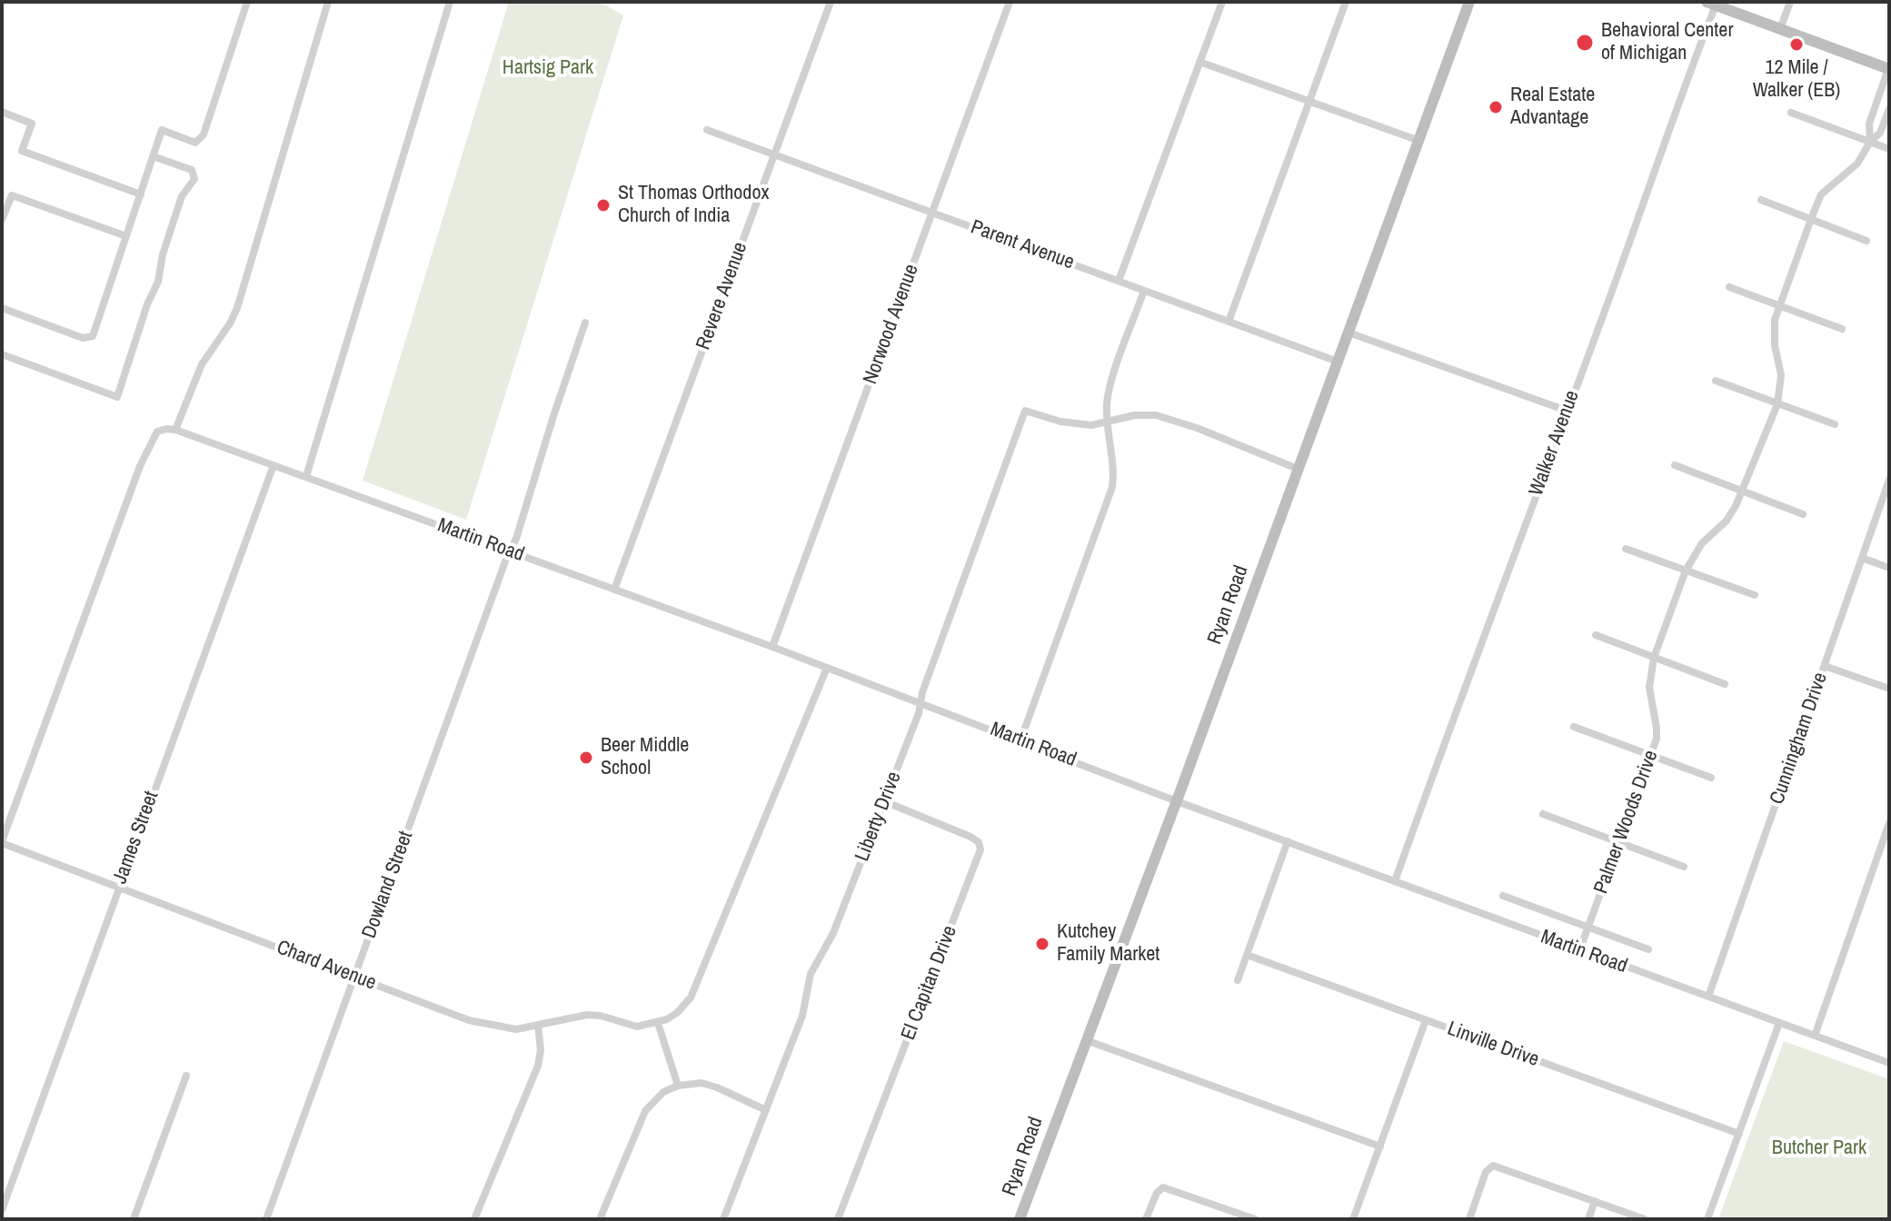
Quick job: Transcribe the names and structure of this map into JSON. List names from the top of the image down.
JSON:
{
  "streets": {
    "main road": ["Ryan Road"],
    "street": [
      "Parent Avenue",
      "Revere Avenue",
      "Norwood Avenue",
      "Walker Avenue",
      "Martin Road",
      "Cunningham Drive",
      "Liberty Drive",
      "Palmer Woods Drive",
      "James Street",
      "Dowland Street",
      "Chard Avenue",
      "El Capitan Drive",
      "Linville Drive"
    ]
  },
  "crossings": [
    ["Parent Avenue", "Revere Avenue"],
    ["Parent Avenue", "Norwood Avenue"],
    ["Parent Avenue", "Ryan Road"],
    ["Revere Avenue", "Martin Road"],
    ["Norwood Avenue", "Martin Road"],
    ["Walker Avenue", "Martin Road"],
    ["Martin Road", "Ryan Road"],
    ["Martin Road", "Cunningham Drive"],
    ["Martin Road", "Liberty Drive"],
    ["Martin Road", "Palmer Woods Drive"],
    ["Martin Road", "James Street"],
    ["Martin Road", "Dowland Street"],
    ["Liberty Drive", "El Capitan Drive"],
    ["James Street", "Chard Avenue"],
    ["Dowland Street", "Chard Avenue"]
  ],
  "parks": ["Hartsig Park", "Butcher Park"],
  "places": [
    "Behavioral Center of Michigan",
    "12 Mile / Walker (EB)",
    "Real Estate Advantage",
    "St Thomas Orthodox Church of India",
    "Beer Middle School",
    "Kutchey Family Market"
  ]
}
